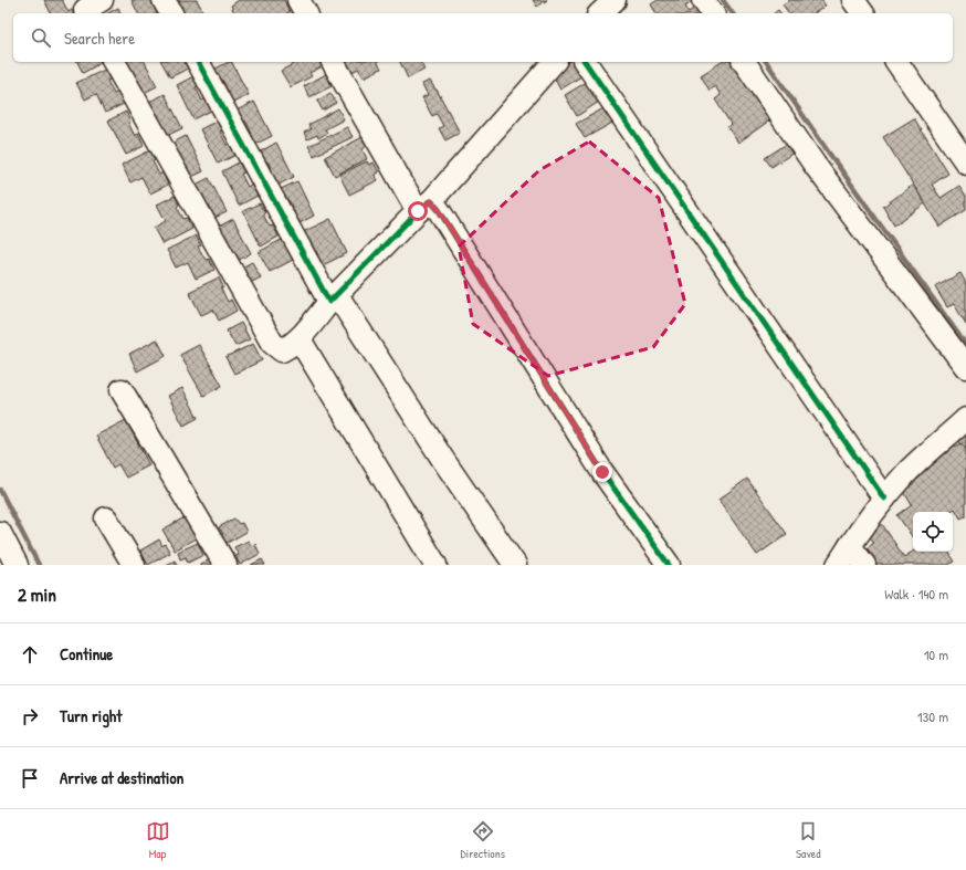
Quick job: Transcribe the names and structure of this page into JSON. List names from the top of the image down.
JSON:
{
  "page": {
    "search": "Search here",
    "heading": ["2 min", "Walk · 140 m"],
    "list": [
      ["Continue", "10 m"],
      ["Turn right", "130 m"],
      "Arrive at destination"
    ],
    "nav": ["Map", "Directions", "Saved"]
  }
}
